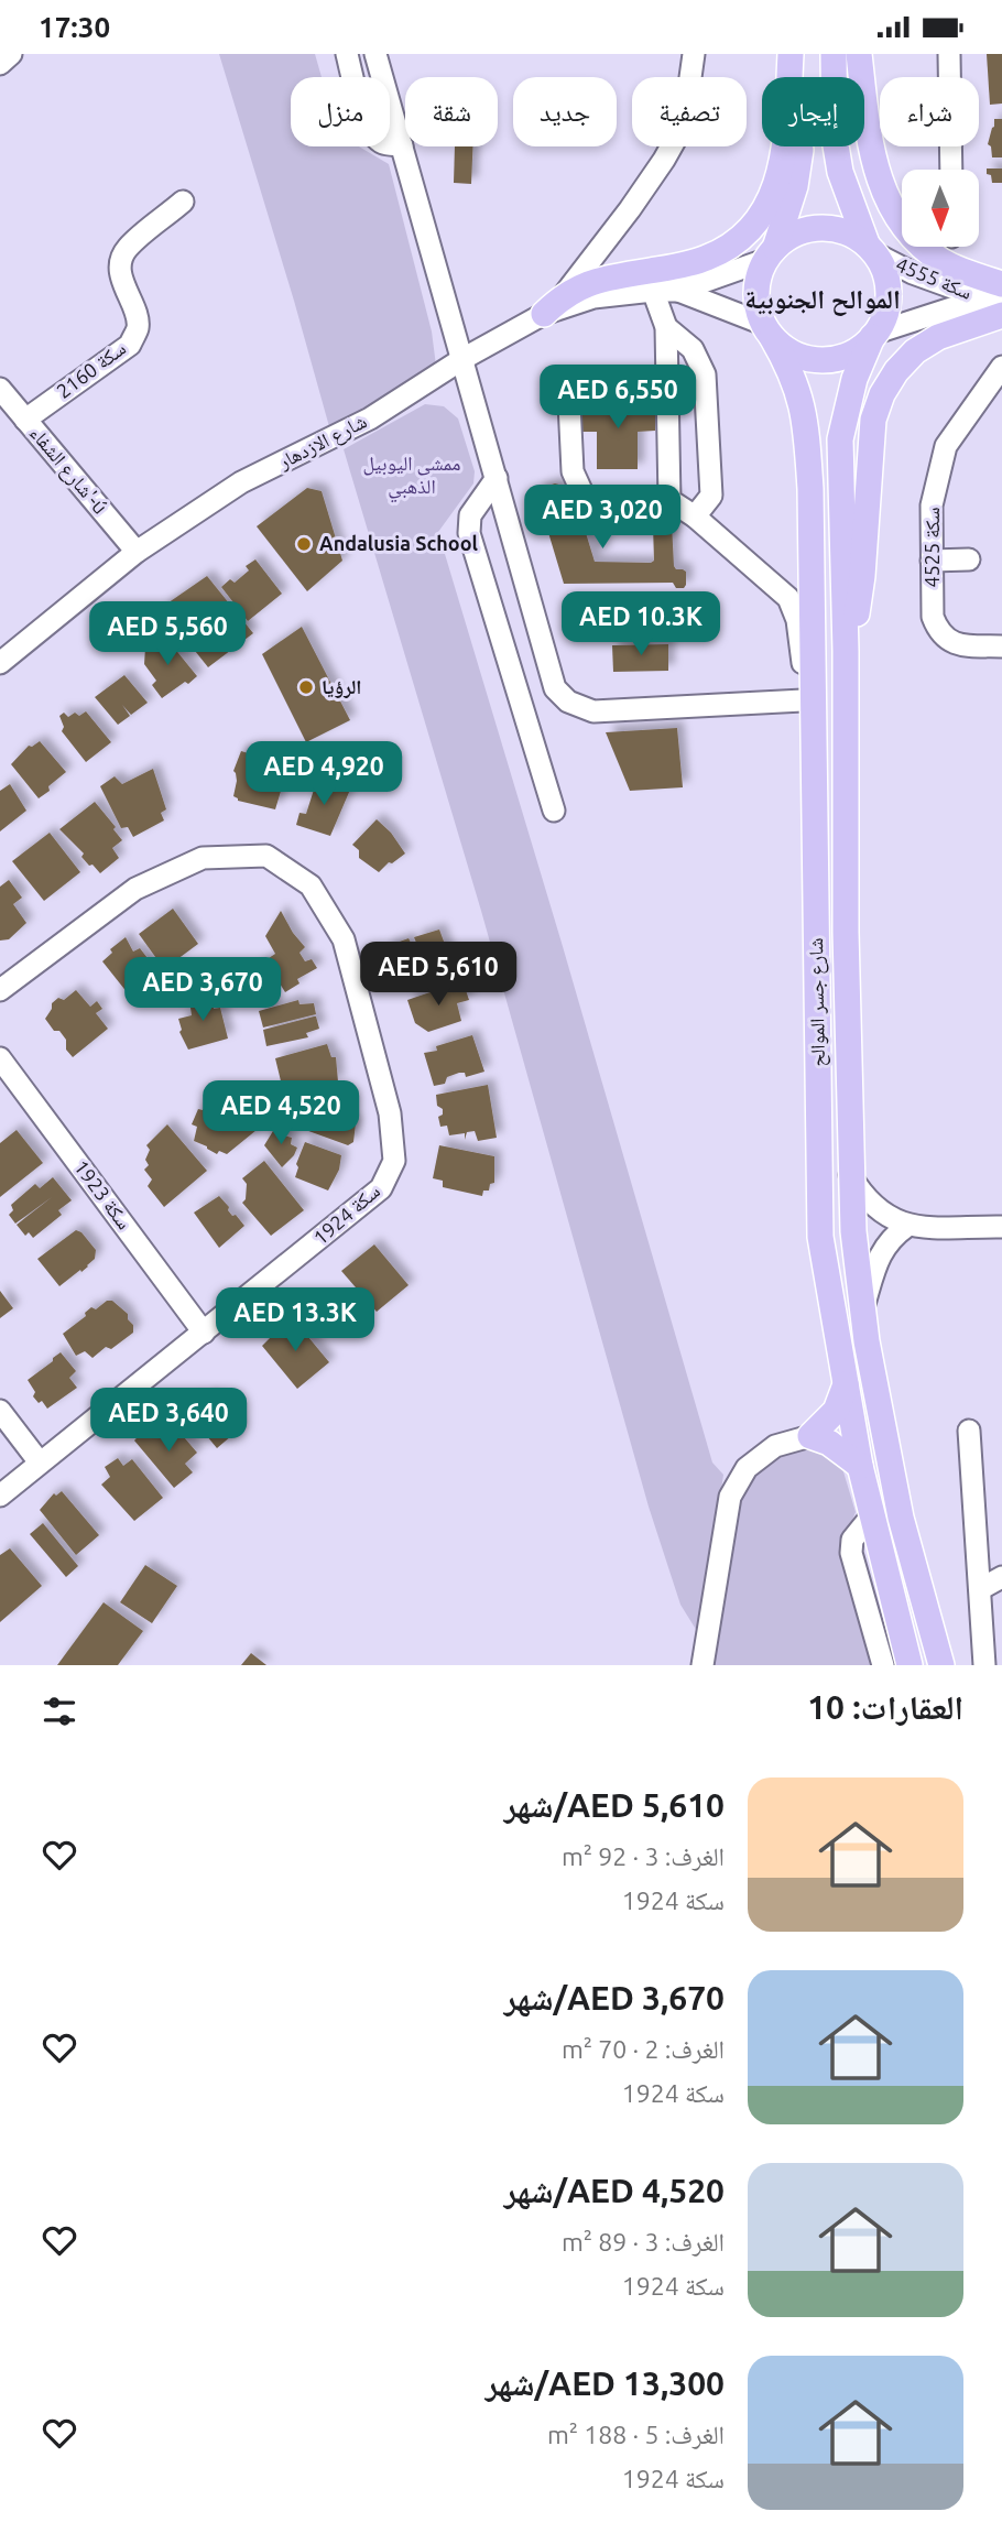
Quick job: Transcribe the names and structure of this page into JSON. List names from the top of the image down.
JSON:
{
  "streets": {
    "main road": ["شارع جسر الموالح"],
    "street": [
      "سكة 4555",
      "سكة 2160",
      "شارع الازدهار",
      "شارع الشفاء'-ú",
      "سكة 4525",
      "سكة 1923",
      "سكة 1924"
    ]
  },
  "crossings": [
    ["سكة 4555", "شارع الازدهار"],
    ["سكة 4555", "شارع جسر الموالح"],
    ["سكة 2160", "شارع الشفاء'-ú"],
    ["شارع الازدهار", "شارع الشفاء'-ú"],
    ["شارع الازدهار", "شارع جسر الموالح"],
    ["سكة 1923", "سكة 1924"]
  ],
  "districts": ["الموالح الجنوبية"],
  "parks": ["ممشى اليوبيل الذهبي"],
  "places": ["Andalusia School", "الرؤيا"],
  "north": "bottom",
  "page": {
    "status": "17:30",
    "chip": [
      "شراء",
      "إيجار",
      "تصفية",
      "جديد",
      "شقة",
      "منزل"
    ],
    "price": [
      "AED 6,550",
      "AED 3,020",
      "AED 10.3K",
      "AED 5,560",
      "AED 4,920",
      "AED 5,610",
      "AED 3,670",
      "AED 4,520",
      "AED 13.3K",
      "AED 3,640"
    ],
    "heading": "العقارات: 10",
    "list": [
      {
        "name": "AED 5,610/شهر",
        "note": "الغرف: 3 · 92 m² · سكة 1924"
      },
      {
        "name": "AED 3,670/شهر",
        "note": "الغرف: 2 · 70 m² · سكة 1924"
      },
      {
        "name": "AED 4,520/شهر",
        "note": "الغرف: 3 · 89 m² · سكة 1924"
      },
      {
        "name": "AED 13,300/شهر",
        "note": "الغرف: 5 · 188 m² · سكة 1924"
      }
    ]
  }
}
